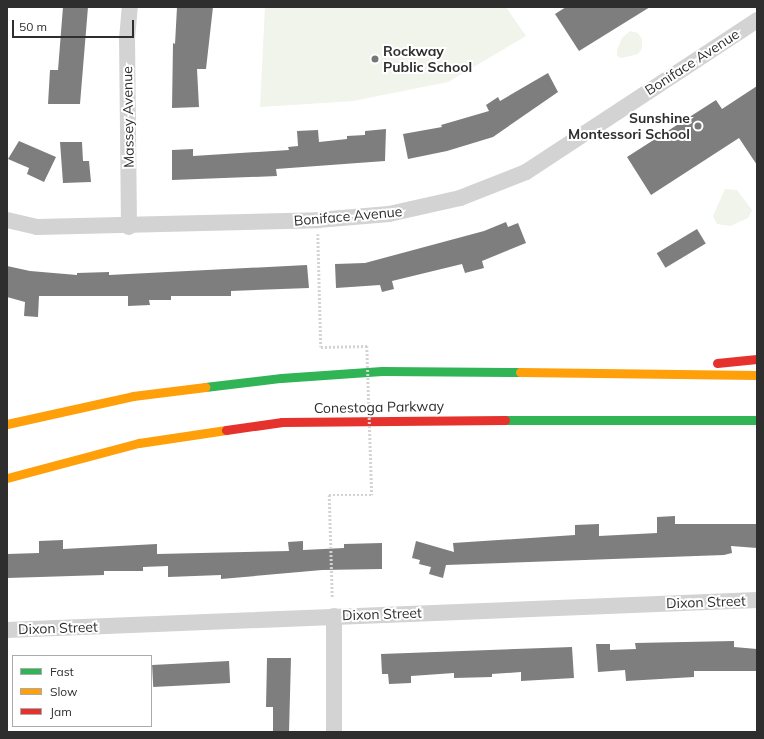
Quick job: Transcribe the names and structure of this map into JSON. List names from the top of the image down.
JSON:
{
  "streets": {
    "highway": ["Conestoga Parkway"],
    "street": ["Boniface Avenue", "Massey Avenue", "Dixon Street"]
  },
  "crossings": [
    ["Boniface Avenue", "Massey Avenue"]
  ],
  "places": ["Rockway Public School", "Sunshine Montessori School"],
  "legend": ["Fast", "Slow", "Jam"],
  "scale_bar": "50 m"
}
